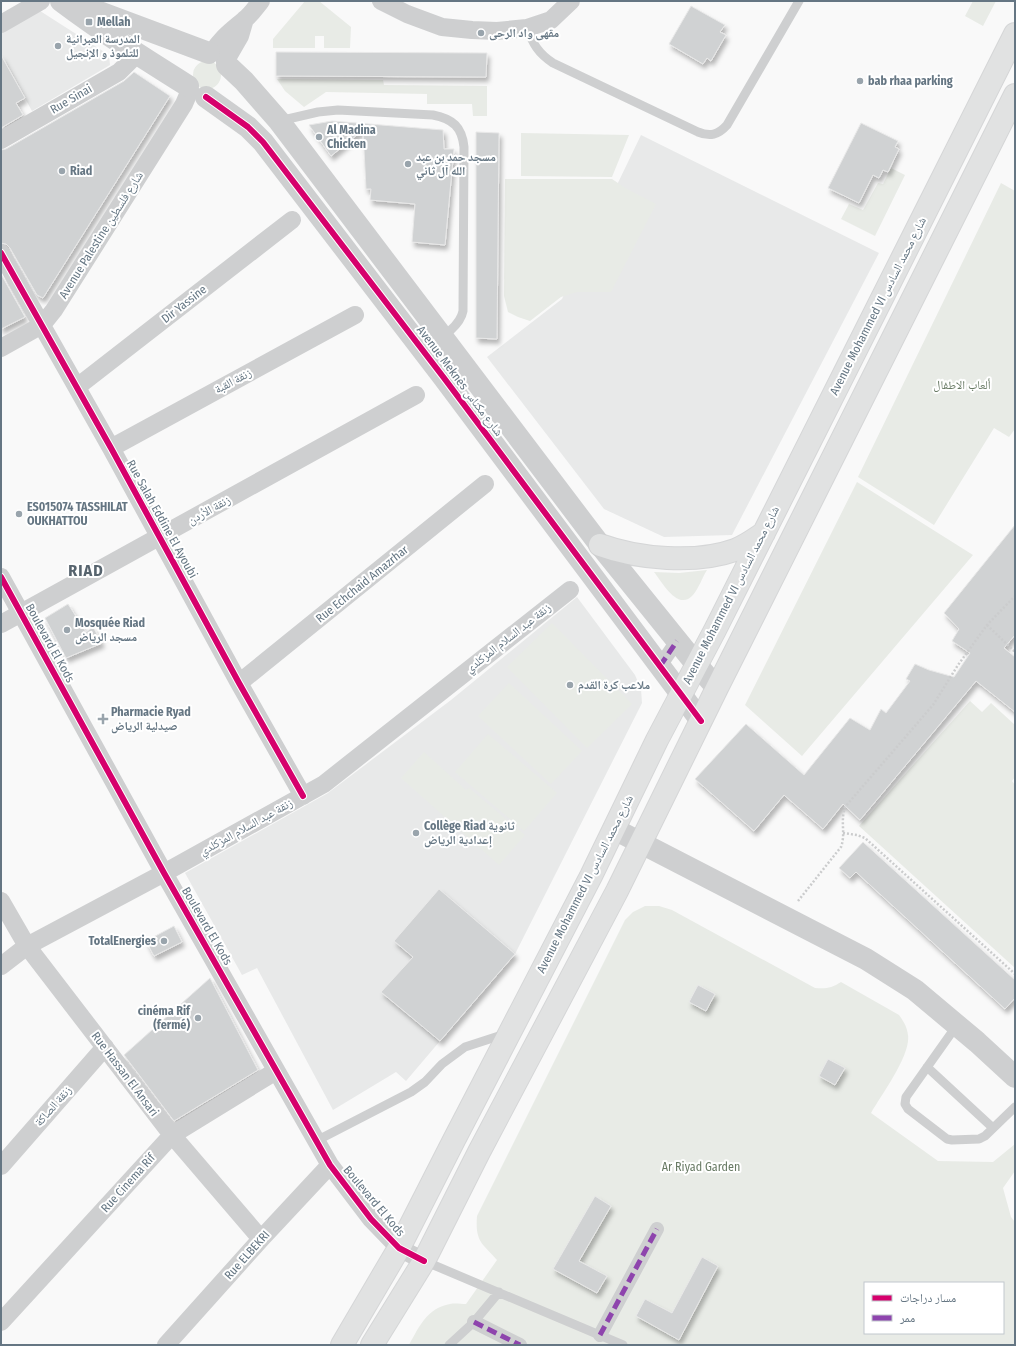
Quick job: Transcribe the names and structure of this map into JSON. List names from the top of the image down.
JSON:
{
  "streets": {
    "main road": ["Avenue Mohammed VI شارع محمد السادس"],
    "street": [
      "Rue Sinai",
      "Avenue Palestine شارع فلسطين",
      "Dir Yassine",
      "زنقة القبة",
      "Avenue Meknès شارع مكناس",
      "زنقة الأردن",
      "Rue Salah Eddine El Ayoubi",
      "Rue Echchaid Amazrhar",
      "زنقة عبد السلام المزكلدي",
      "Boulevard El Kods",
      "Rue Hassan El Ansari",
      "زنقة الصاكة",
      "Rue Cinema Rif",
      "Rue ELBEKRI"
    ]
  },
  "crossings": [
    ["Rue Sinai", "Avenue Meknès شارع مكناس"],
    ["Avenue Palestine شارع فلسطين", "Avenue Meknès شارع مكناس"],
    ["Avenue Palestine شارع فلسطين", "Rue Salah Eddine El Ayoubi"],
    ["Dir Yassine", "Rue Salah Eddine El Ayoubi"],
    ["Avenue Mohammed VI شارع محمد السادس", "Avenue Meknès شارع مكناس"],
    ["Avenue Mohammed VI شارع محمد السادس", "Boulevard El Kods"],
    ["زنقة القبة", "Rue Salah Eddine El Ayoubi"],
    ["زنقة الأردن", "Rue Salah Eddine El Ayoubi"],
    ["زنقة الأردن", "Boulevard El Kods"],
    ["Rue Salah Eddine El Ayoubi", "Rue Echchaid Amazrhar"],
    ["Rue Salah Eddine El Ayoubi", "زنقة عبد السلام المزكلدي"],
    ["زنقة عبد السلام المزكلدي", "Boulevard El Kods"],
    ["زنقة عبد السلام المزكلدي", "Rue Hassan El Ansari"],
    ["Boulevard El Kods", "Rue Cinema Rif"],
    ["Boulevard El Kods", "Rue ELBEKRI"],
    ["Rue Hassan El Ansari", "زنقة الصاكة"],
    ["Rue Hassan El Ansari", "Rue Cinema Rif"],
    ["Rue Hassan El Ansari", "Rue ELBEKRI"]
  ],
  "districts": ["RIAD"],
  "parks": ["ألعاب الاطفال", "Ar Riyad Garden"],
  "places": {
    "transit": ["Mellah"],
    "other": [
      "مقهى واد الرحى",
      "المدرسة العبرانية للتلموذ و الإنجيل",
      "bab rhaa parking",
      "Al Madina Chicken",
      "مسجد حمد بن عبد الله آل ثاني",
      "Riad",
      "ES015074 TASSHILAT OUKHATTOU",
      "Mosquée Riad مسجد الرياض",
      "ملاعب كرة القدم",
      "Collège Riad ثانوية إعدادية الرياض",
      "TotalEnergies",
      "cinéma Rif (fermé)"
    ],
    "health": ["Pharmacie Ryad صيدلية الرياض"]
  },
  "legend": ["مسار دراجات", "ممر"]
}
